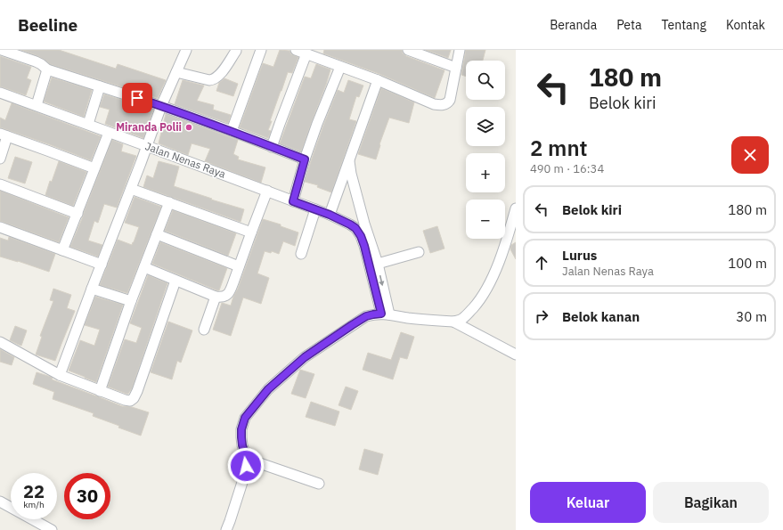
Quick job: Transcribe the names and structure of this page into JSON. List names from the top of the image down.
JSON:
{
  "streets": {
    "street": ["Jalan Nenas Raya"]
  },
  "places": ["Miranda Polii"],
  "page": {
    "header": "Beeline",
    "nav": [
      "Beranda",
      "Peta",
      "Tentang",
      "Kontak"
    ],
    "turn": ["180 m", "Belok kiri"],
    "map_buttons": ["+", "−"],
    "heading": ["2 mnt", "490 m · 16:34"],
    "list": [
      {
        "name": "Belok kiri",
        "value": "180 m"
      },
      {
        "name": "Lurus",
        "note": "Jalan Nenas Raya",
        "value": "100 m"
      },
      {
        "name": "Belok kanan",
        "value": "30 m"
      }
    ],
    "speed": "22 km/h",
    "limit": "30",
    "buttons": ["Keluar", "Bagikan"]
  }
}
